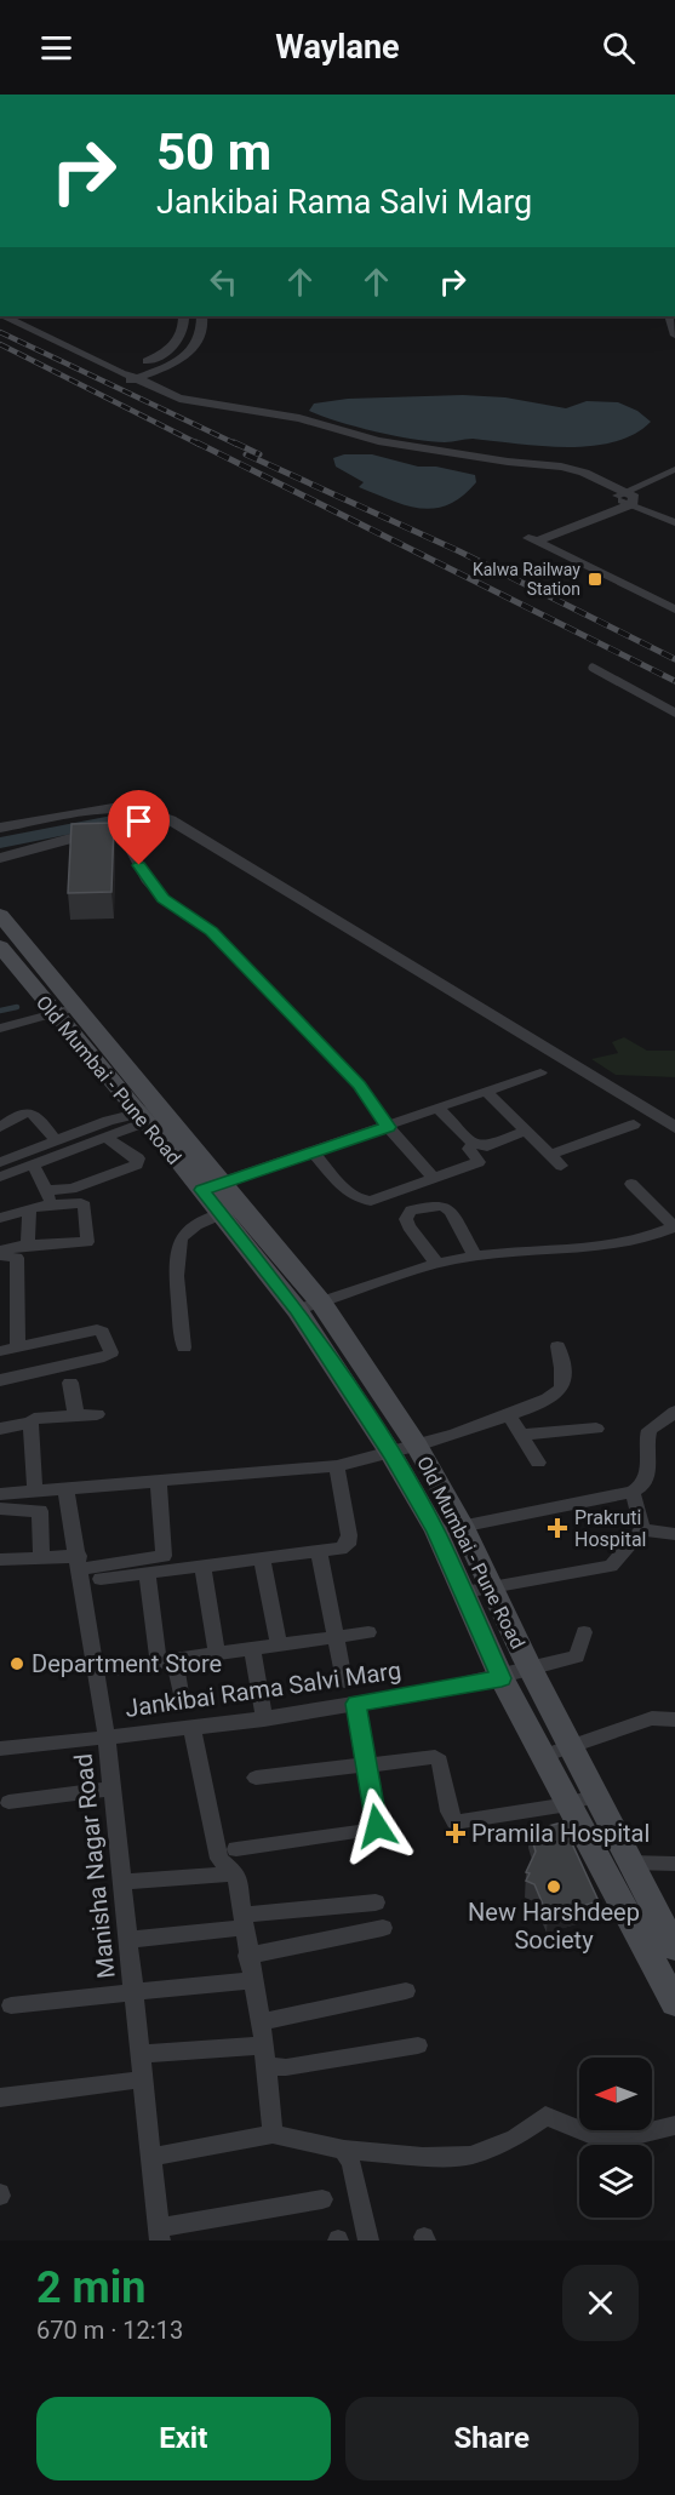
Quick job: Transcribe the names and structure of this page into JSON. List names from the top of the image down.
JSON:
{
  "streets": {
    "main road": ["Old Mumbai - Pune Road"],
    "street": ["Jankibai Rama Salvi Marg", "Manisha Nagar Road"]
  },
  "crossings": [
    ["Old Mumbai - Pune Road", "Jankibai Rama Salvi Marg"],
    ["Jankibai Rama Salvi Marg", "Manisha Nagar Road"]
  ],
  "places": {
    "transit": ["Kalwa Railway Station"],
    "health": ["Prakruti Hospital", "Pramila Hospital"],
    "other": ["Department Store", "New Harshdeep Society"]
  },
  "north": "left",
  "page": {
    "header": "Waylane",
    "turn": ["50 m", "Jankibai Rama Salvi Marg"],
    "heading": ["2 min", "670 m · 12:13"],
    "buttons": ["Exit", "Share"]
  }
}
